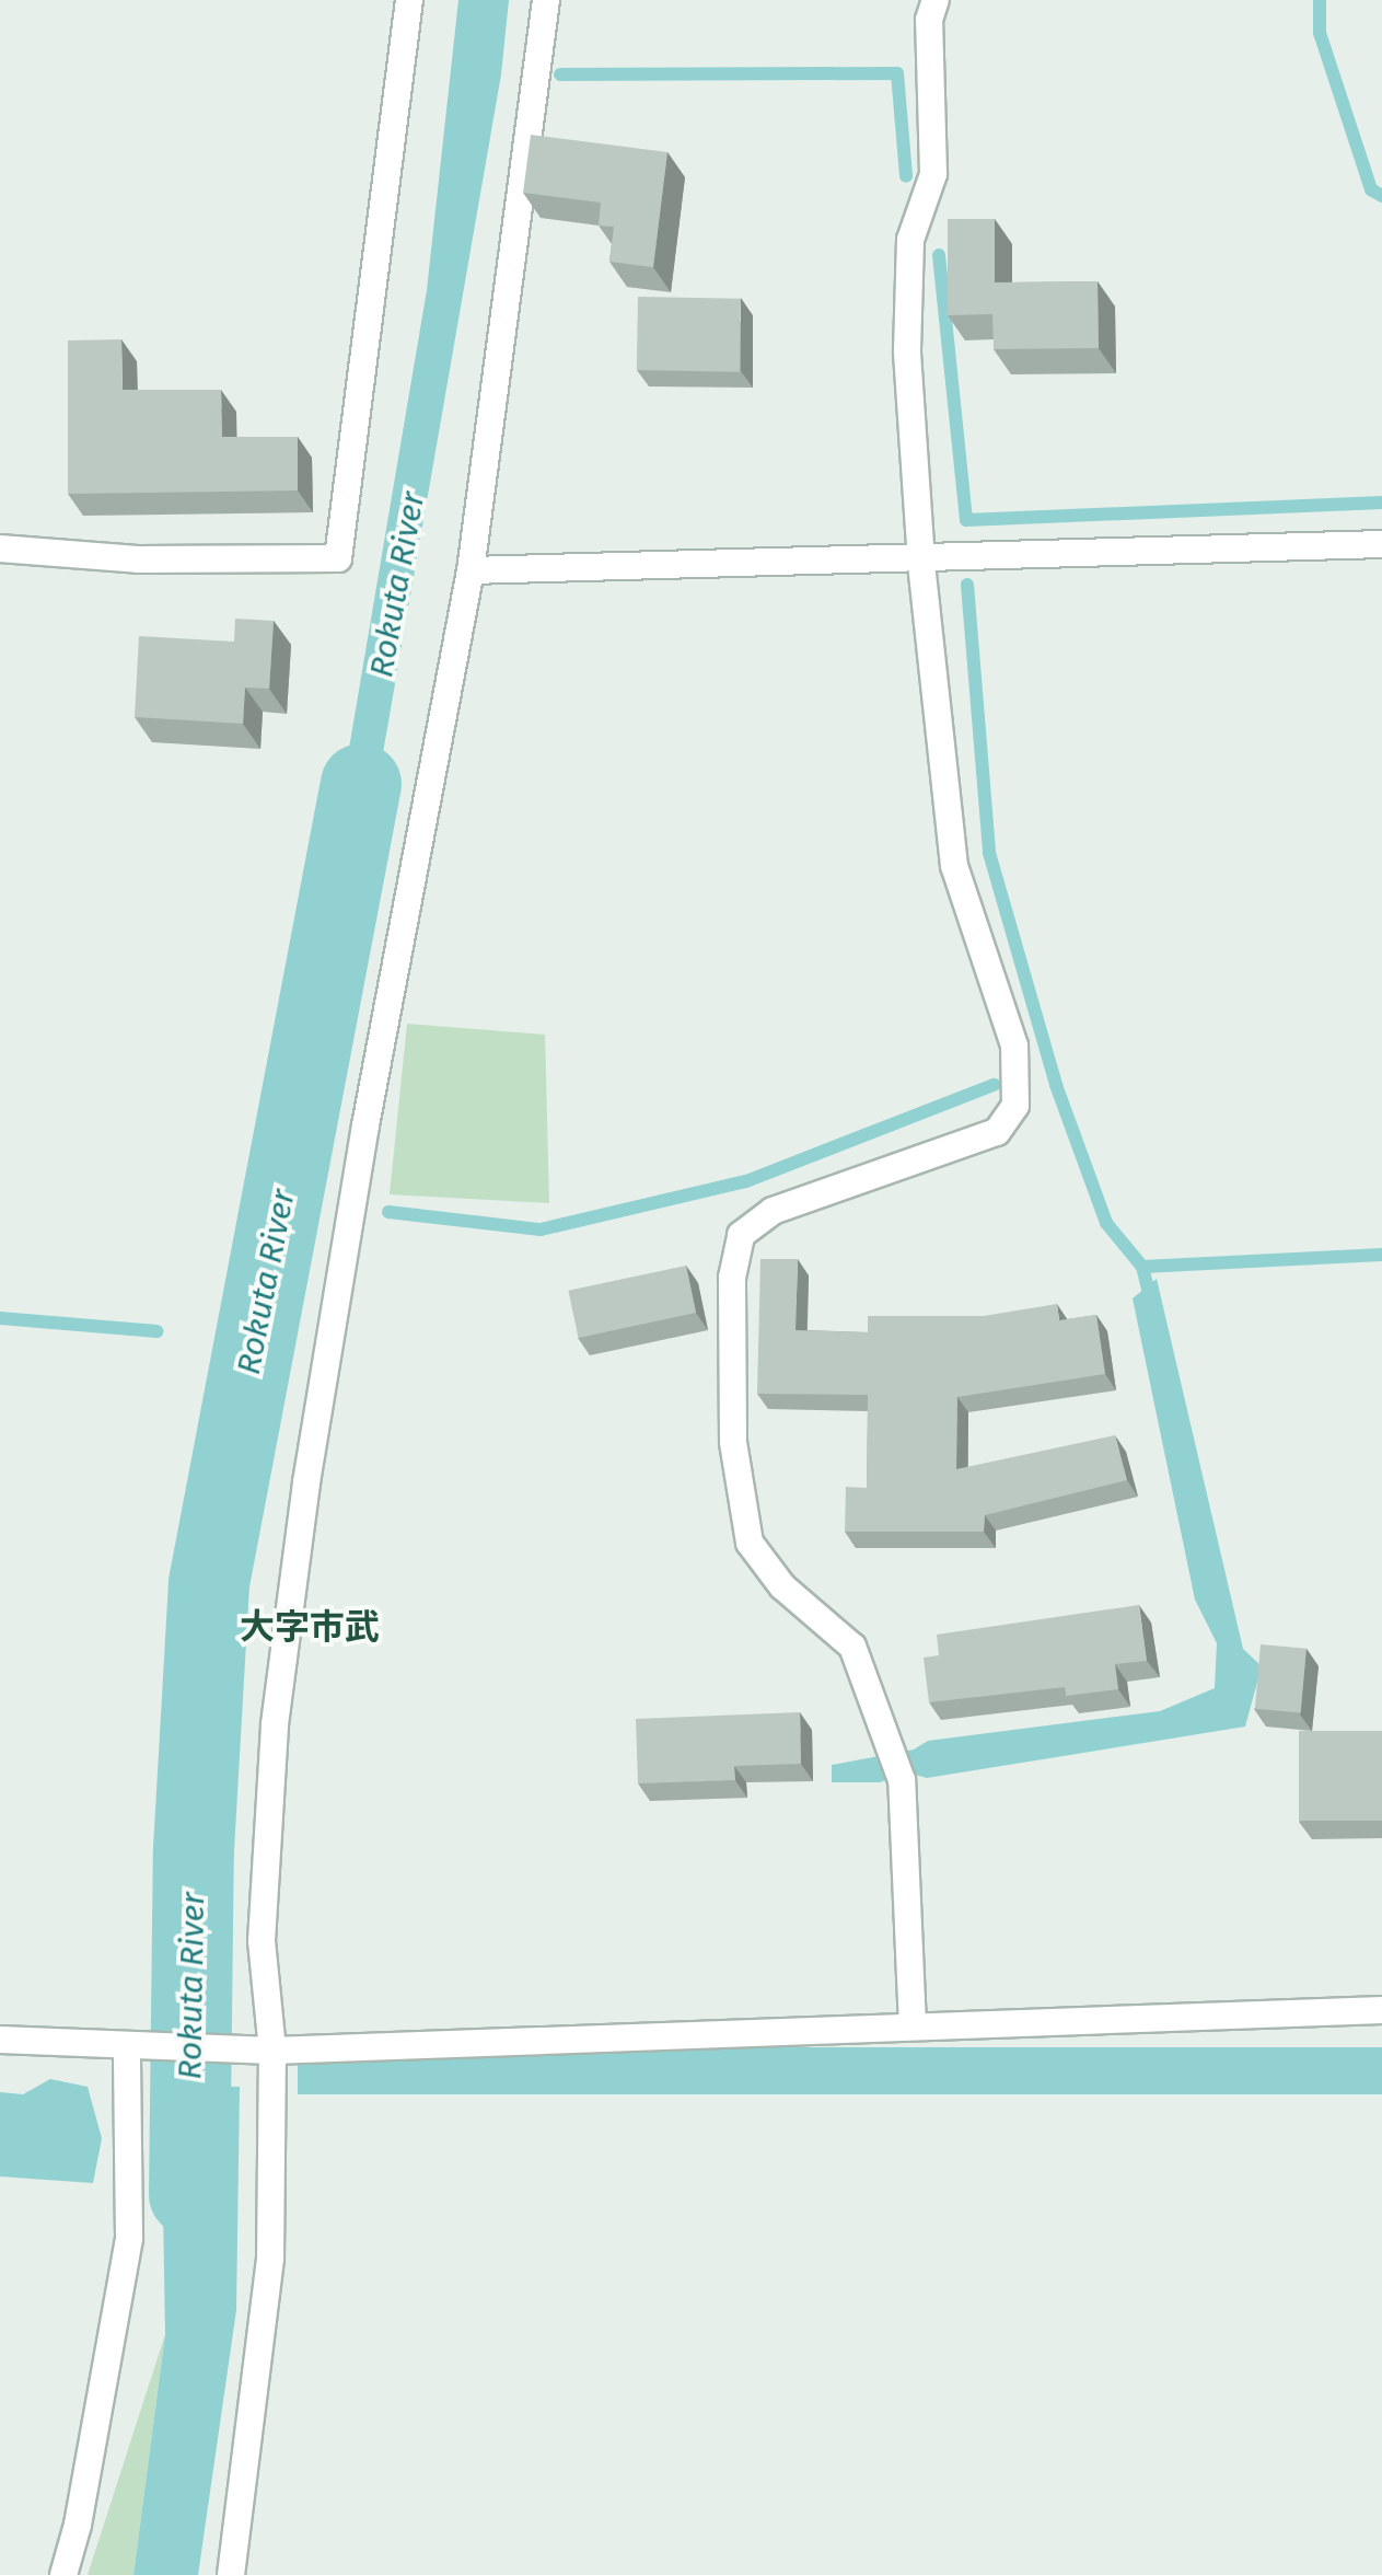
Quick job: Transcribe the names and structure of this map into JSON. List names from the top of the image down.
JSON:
{
  "districts": ["大字市武"],
  "water": ["Rokuta River"]
}
